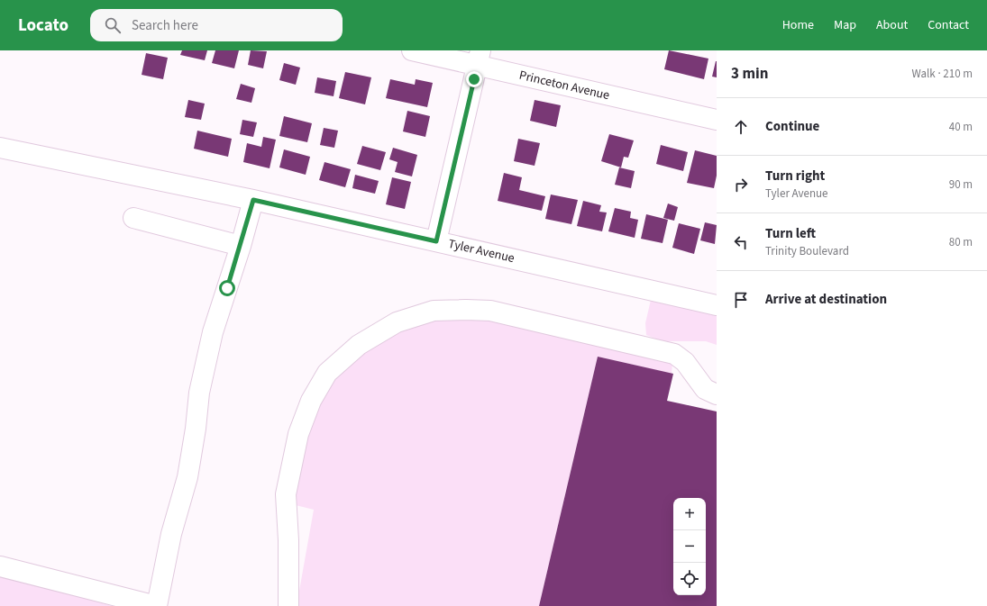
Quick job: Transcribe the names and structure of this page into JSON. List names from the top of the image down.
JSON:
{
  "streets": {
    "street": ["Princeton Avenue", "Tyler Avenue"]
  },
  "page": {
    "header": "Locato",
    "search": "Search here",
    "nav": [
      "Home",
      "Map",
      "About",
      "Contact"
    ],
    "heading": ["3 min", "Walk · 210 m"],
    "list": [
      ["Continue", "40 m"],
      ["Turn right", "Tyler Avenue", "90 m"],
      ["Turn left", "Trinity Boulevard", "80 m"],
      "Arrive at destination"
    ],
    "map_buttons": ["+", "−"]
  }
}
